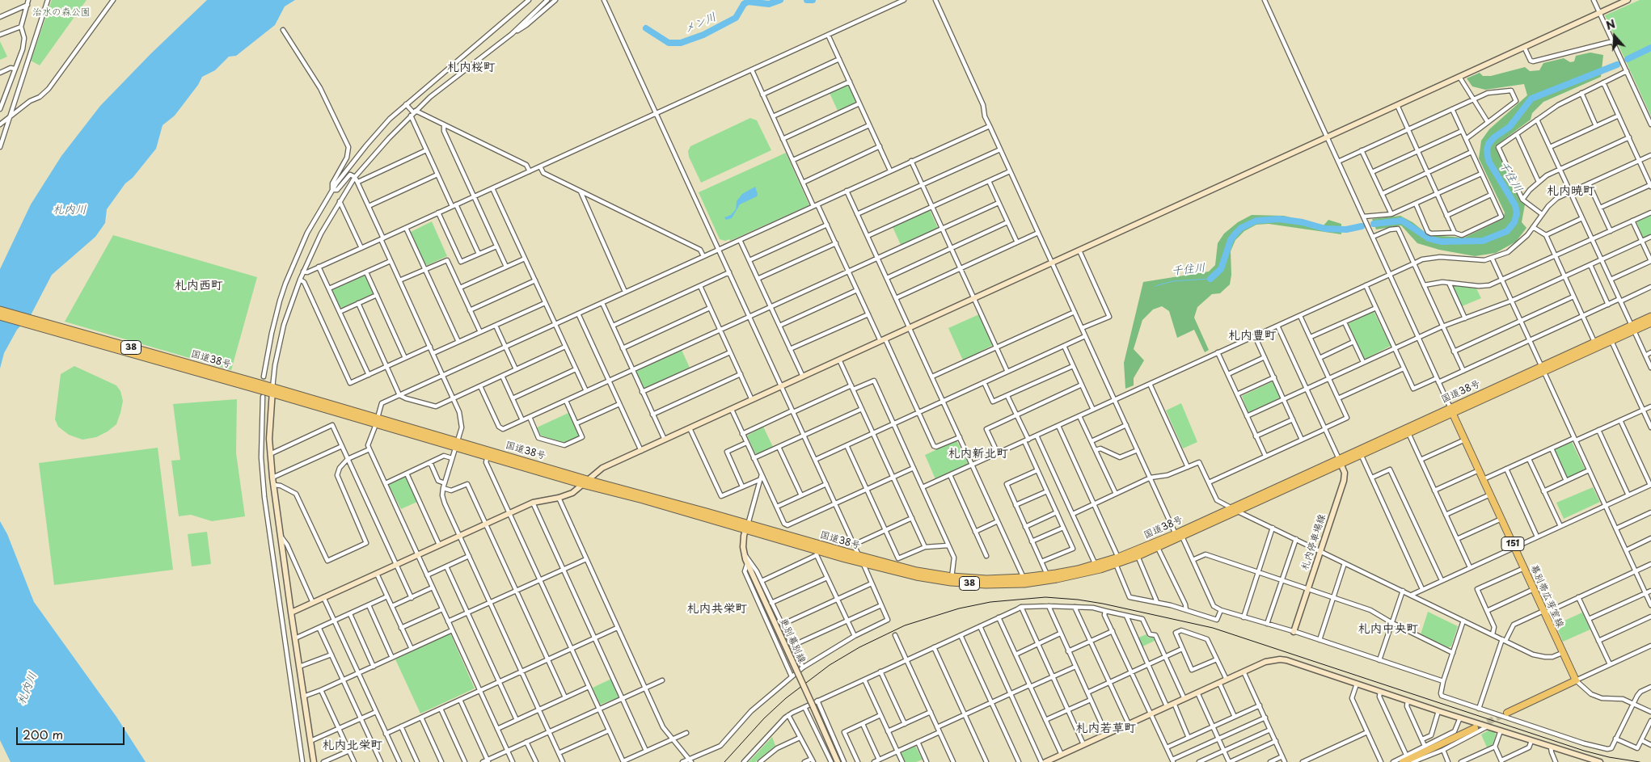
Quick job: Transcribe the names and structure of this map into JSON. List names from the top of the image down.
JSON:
{
  "streets": {
    "highway": ["38", "国道38号"],
    "main road": ["151", "幕別帯広芽室線"],
    "street": ["札内停車場線", "更別幕別線"]
  },
  "crossings": [
    ["国道38号", "札内停車場線"],
    ["国道38号", "幕別帯広芽室線"],
    ["国道38号", "更別幕別線"]
  ],
  "districts": [
    "札内桜町",
    "札内暁町",
    "札内西町",
    "札内豊町",
    "札内新北町",
    "札内共栄町",
    "札内中央町",
    "札内若草町",
    "札内北栄町"
  ],
  "water": ["メン川", "千住川", "札内川"],
  "parks": ["治水の森公園"],
  "scale_bar": "200 m",
  "north": "top"
}
